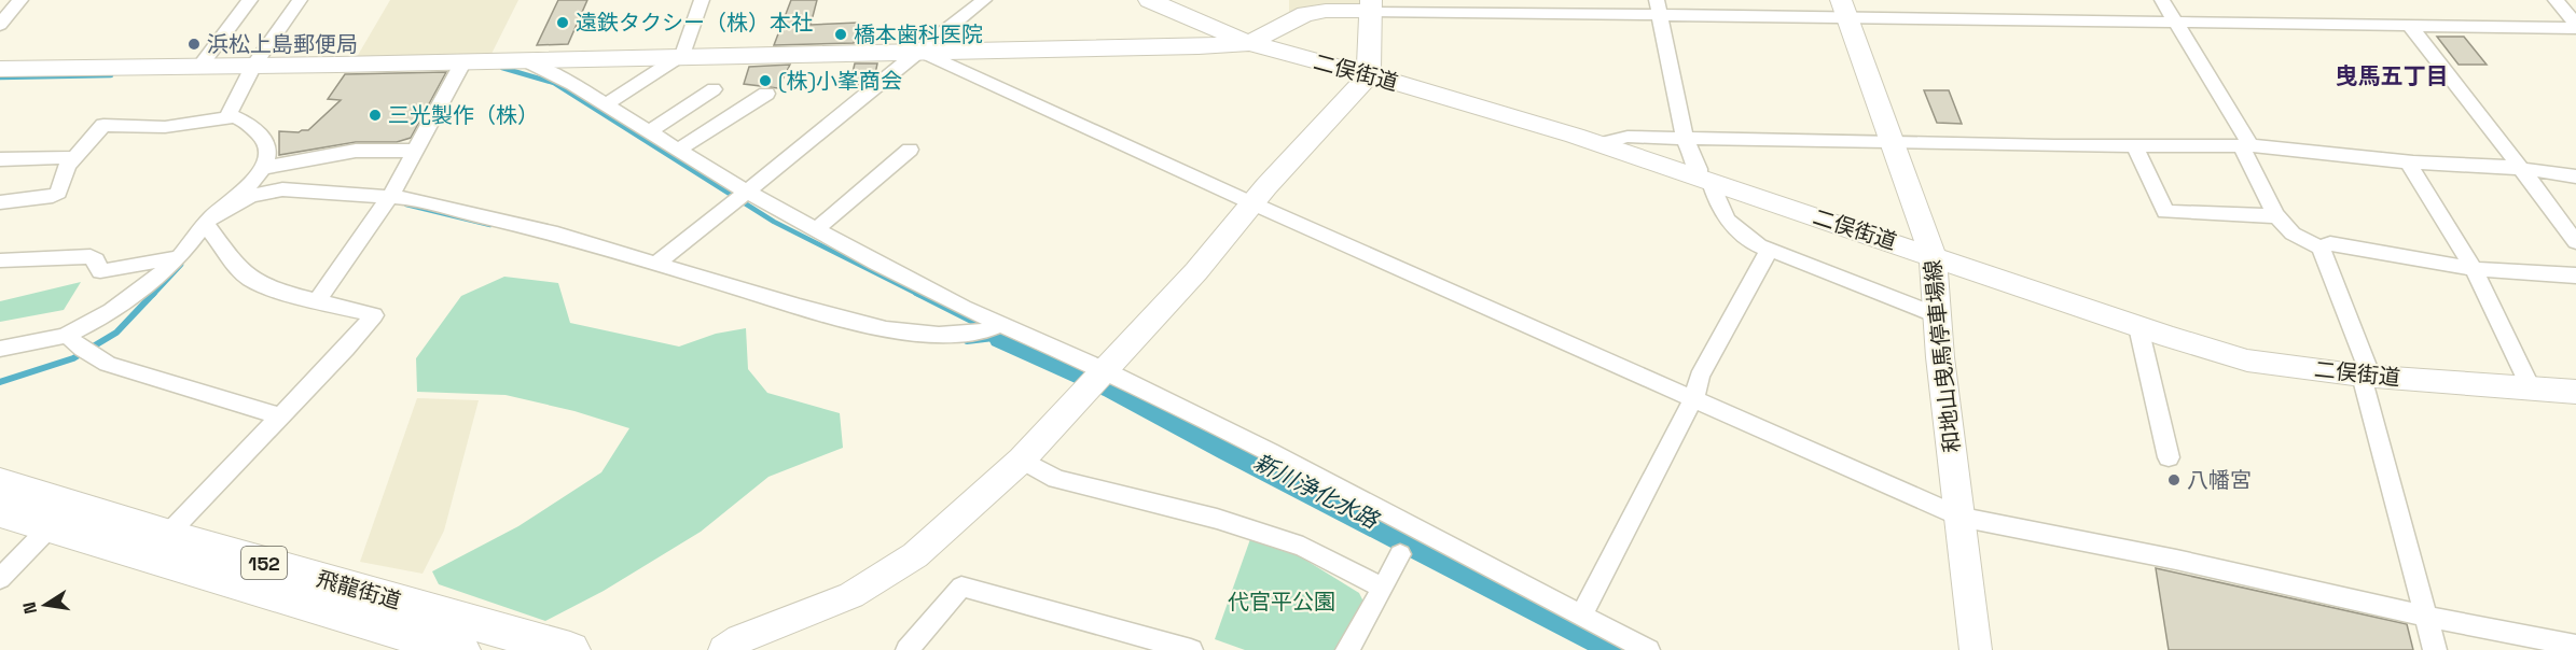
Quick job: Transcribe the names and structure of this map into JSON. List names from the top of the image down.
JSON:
{
  "streets": {
    "highway": ["152", "飛龍街道"],
    "street": ["二俣街道", "和地山曳馬停車場線"]
  },
  "crossings": [
    ["二俣街道", "和地山曳馬停車場線"]
  ],
  "districts": ["曳馬五丁目"],
  "water": ["新川浄化水路"],
  "parks": ["代官平公園"],
  "places": [
    "遠鉄タクシー（株）本社",
    "橋本歯科医院",
    "浜松上島郵便局",
    "(株)小峯商会",
    "三光製作（株）",
    "八幡宮"
  ],
  "north": "left"
}
